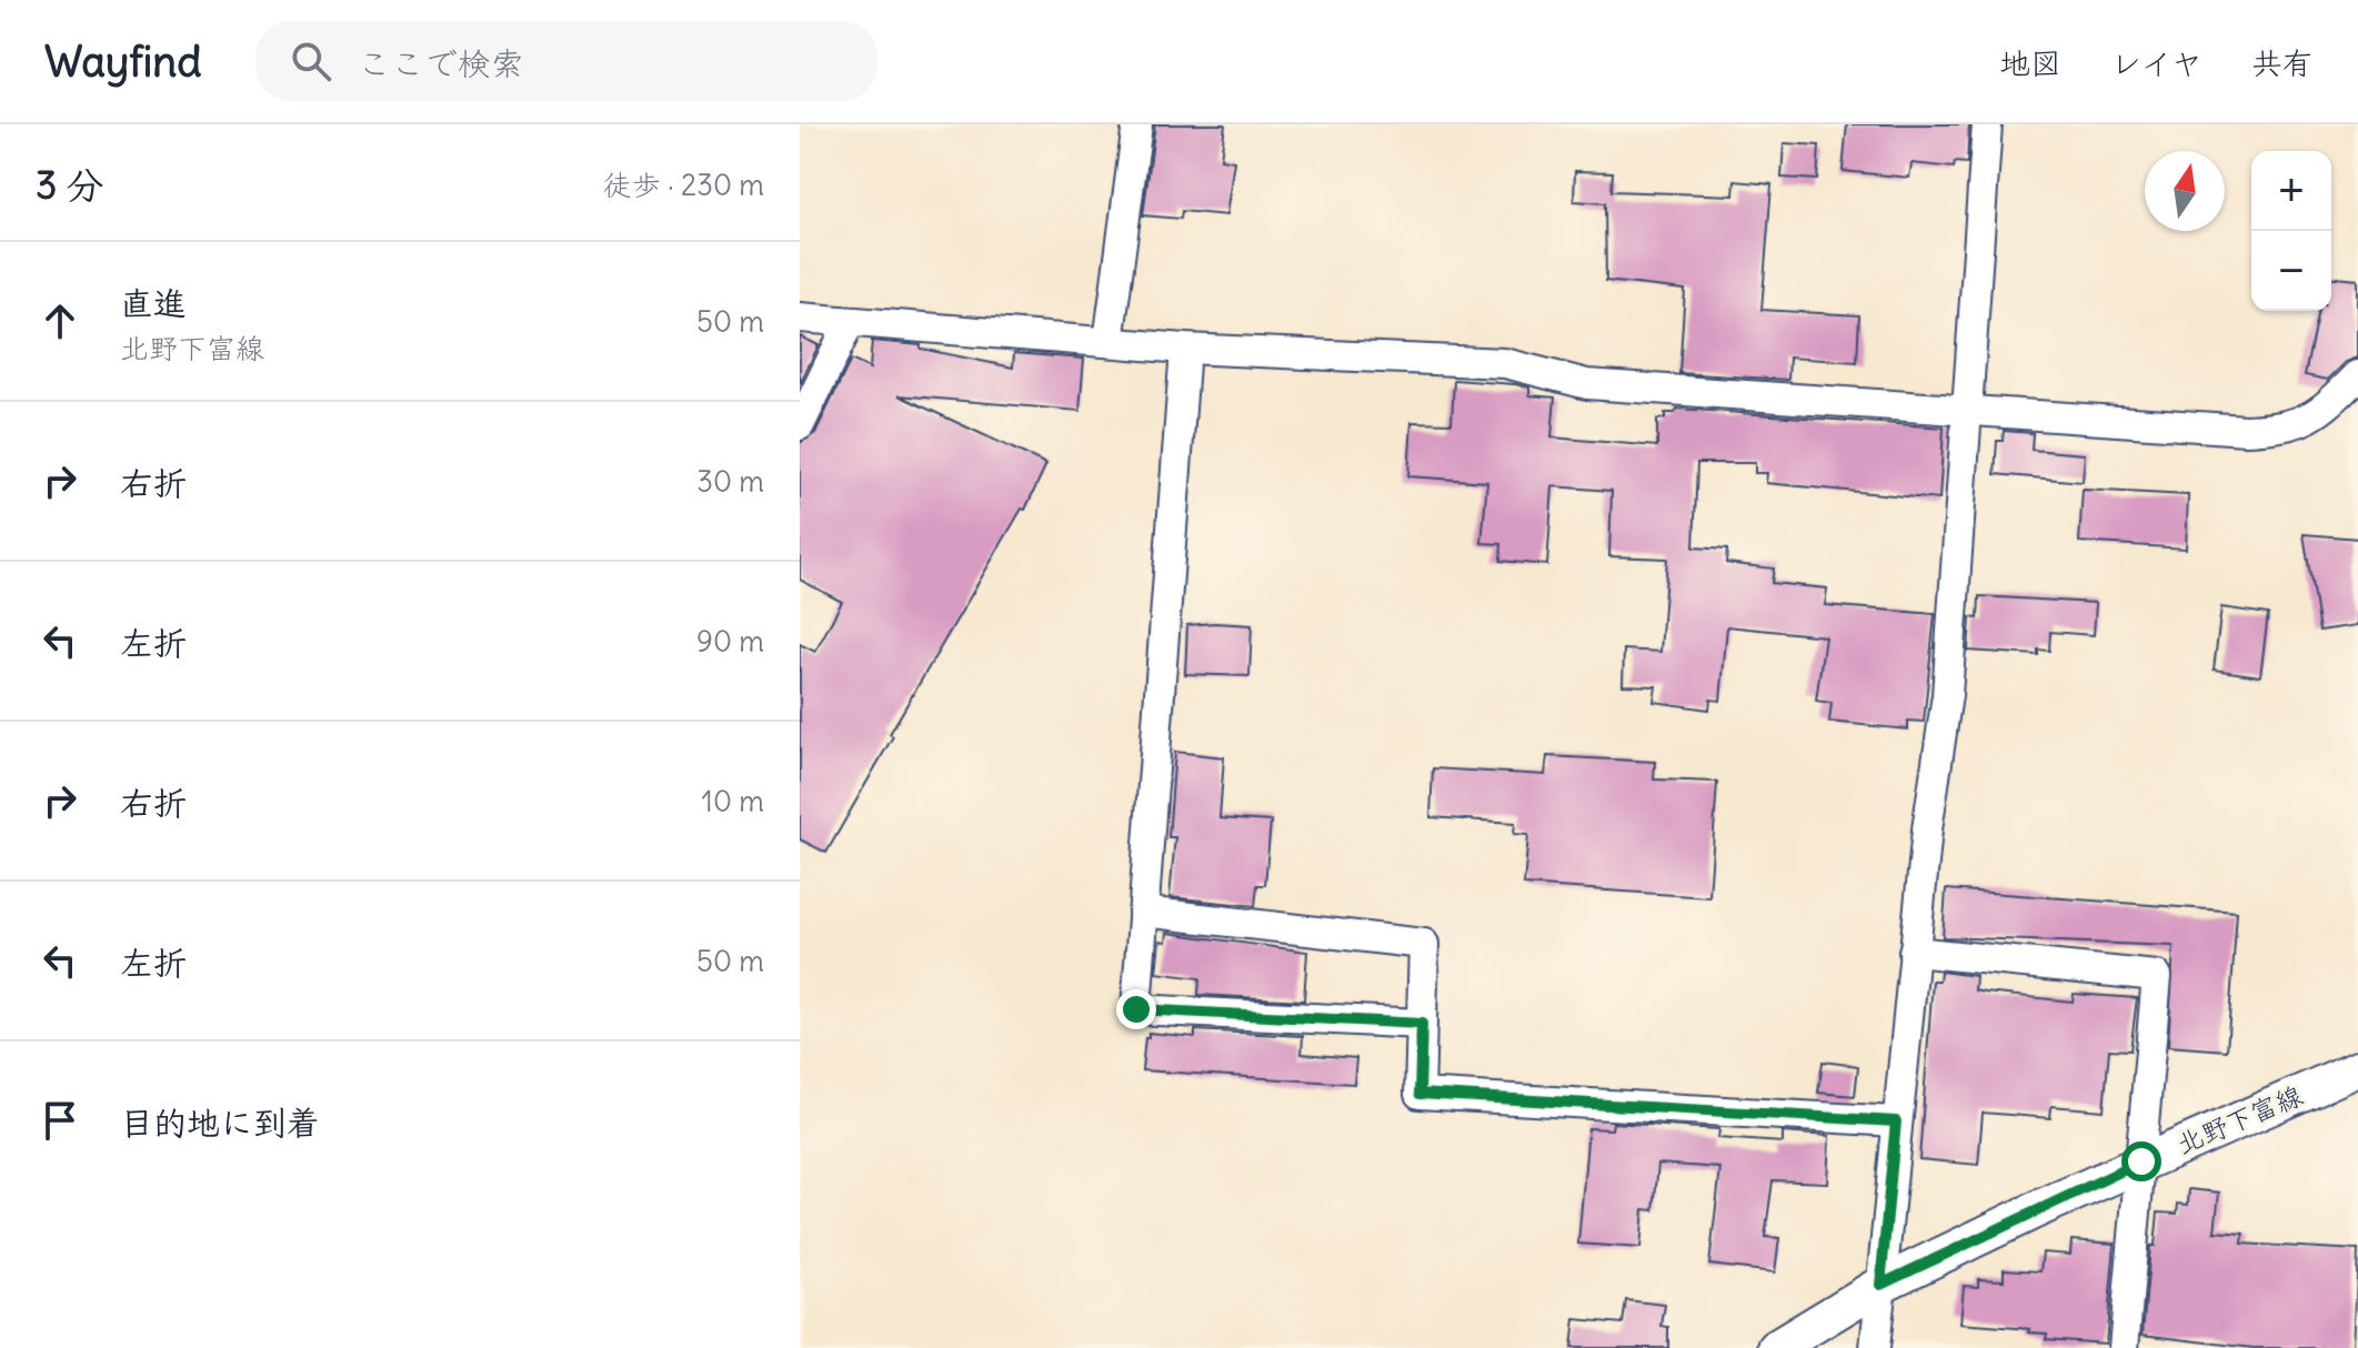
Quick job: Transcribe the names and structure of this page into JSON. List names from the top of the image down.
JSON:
{
  "streets": {
    "street": ["北野下富線"]
  },
  "north": "top",
  "page": {
    "header": "Wayfind",
    "search": "ここで検索",
    "nav": ["地図", "レイヤ", "共有"],
    "heading": ["3 分", "徒歩 · 230 m"],
    "map_buttons": ["+", "−"],
    "list": [
      ["直進", "北野下富線", "50 m"],
      ["右折", "30 m"],
      ["左折", "90 m"],
      ["右折", "10 m"],
      ["左折", "50 m"],
      "目的地に到着"
    ]
  }
}
